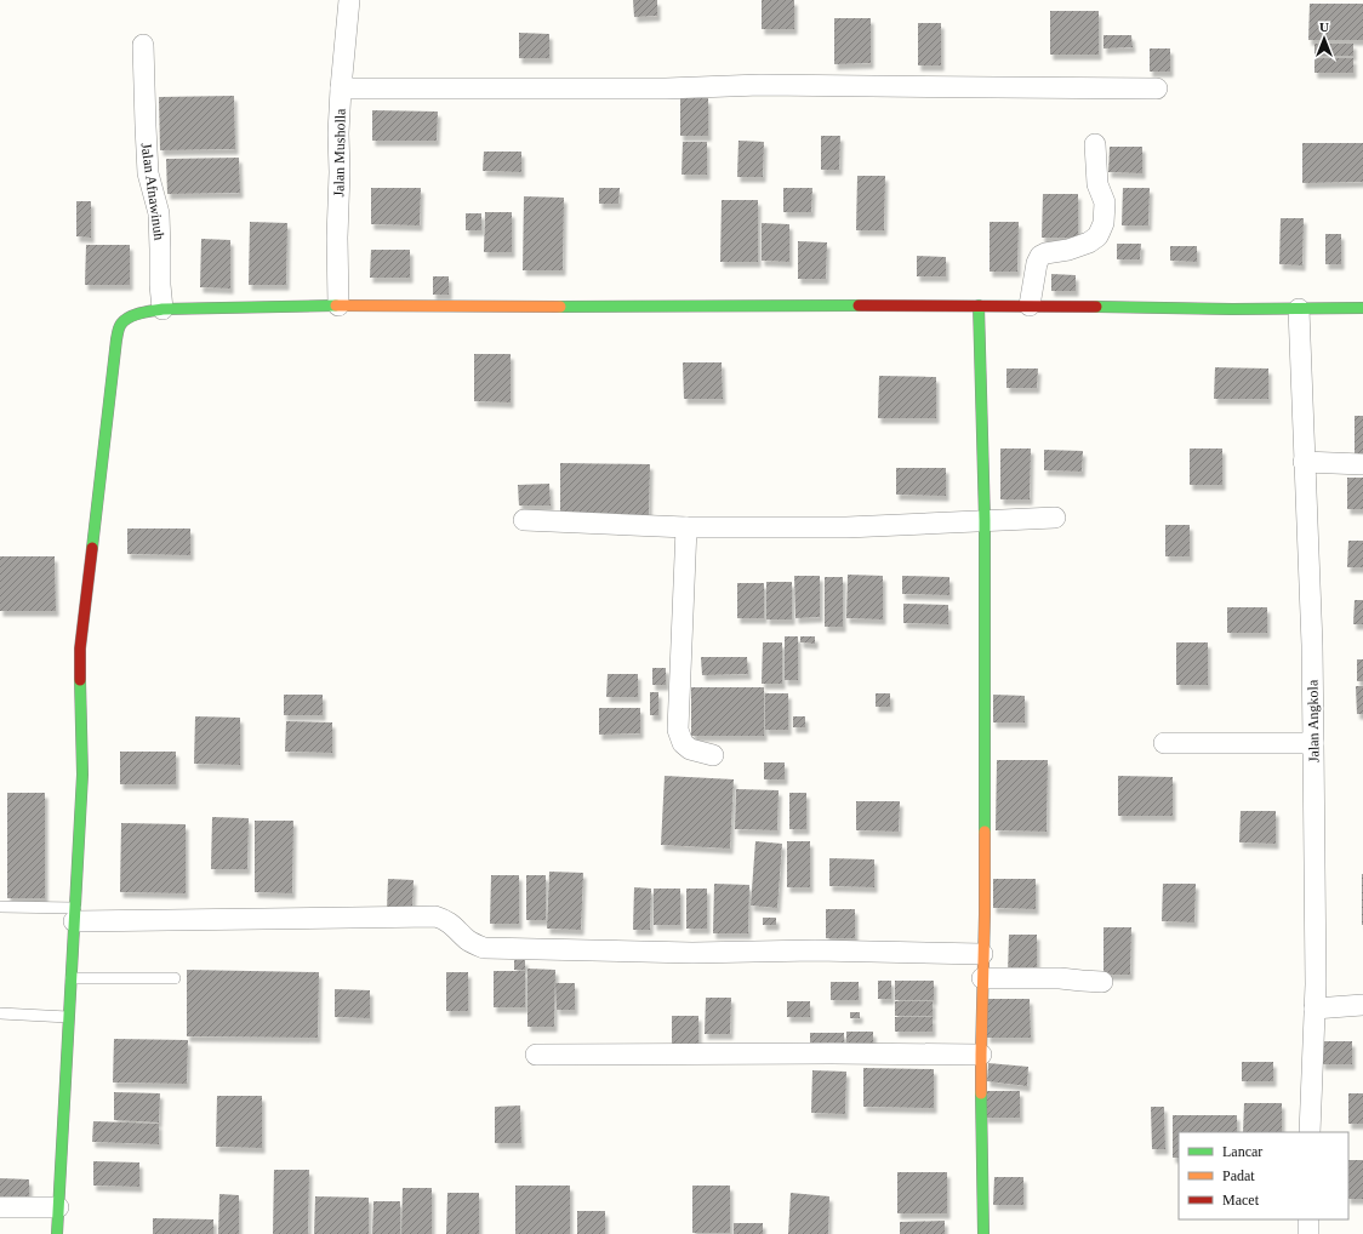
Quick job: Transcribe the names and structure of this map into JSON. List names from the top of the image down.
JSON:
{
  "streets": {
    "street": ["Jalan Musholla", "Jalan Afnawinuh", "Jalan Angkola"]
  },
  "legend": ["Lancar", "Padat", "Macet"],
  "north": "top"
}
